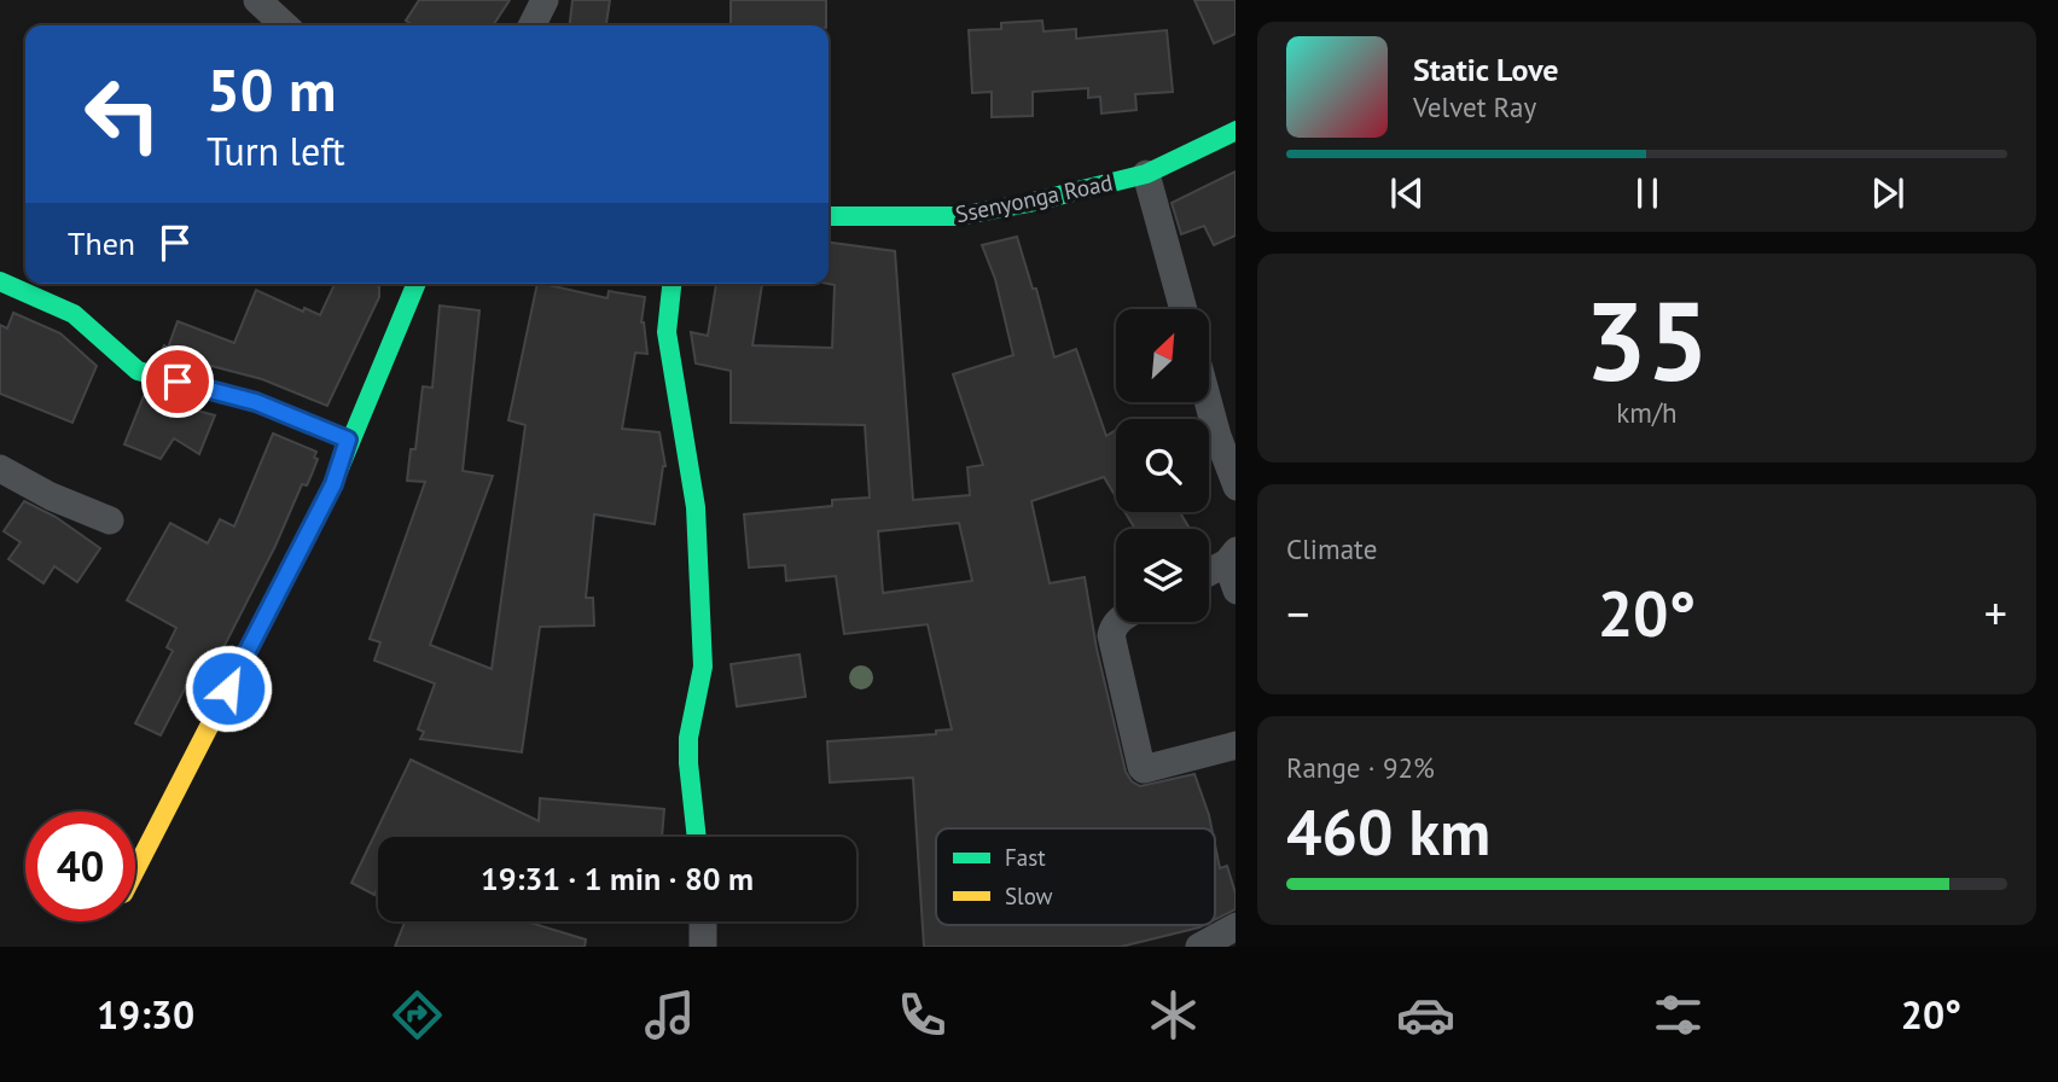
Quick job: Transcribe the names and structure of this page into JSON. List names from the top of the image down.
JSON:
{
  "streets": {
    "street": ["Ssenyonga Road"]
  },
  "legend": ["Fast", "Slow"],
  "north": "top right",
  "page": {
    "turn": ["50 m", "Turn left"],
    "song": ["Static Love", "Velvet Ray"],
    "then": "Then",
    "tile": [
      ["35", "km/h"],
      "Climate",
      ["Range · 92%", "460 km"]
    ],
    "heat": ["−", "20°", "+"],
    "limit": "40",
    "trip": "19:31 · 1 min · 80 m",
    "tabs": ["19:30", "20°"]
  }
}
